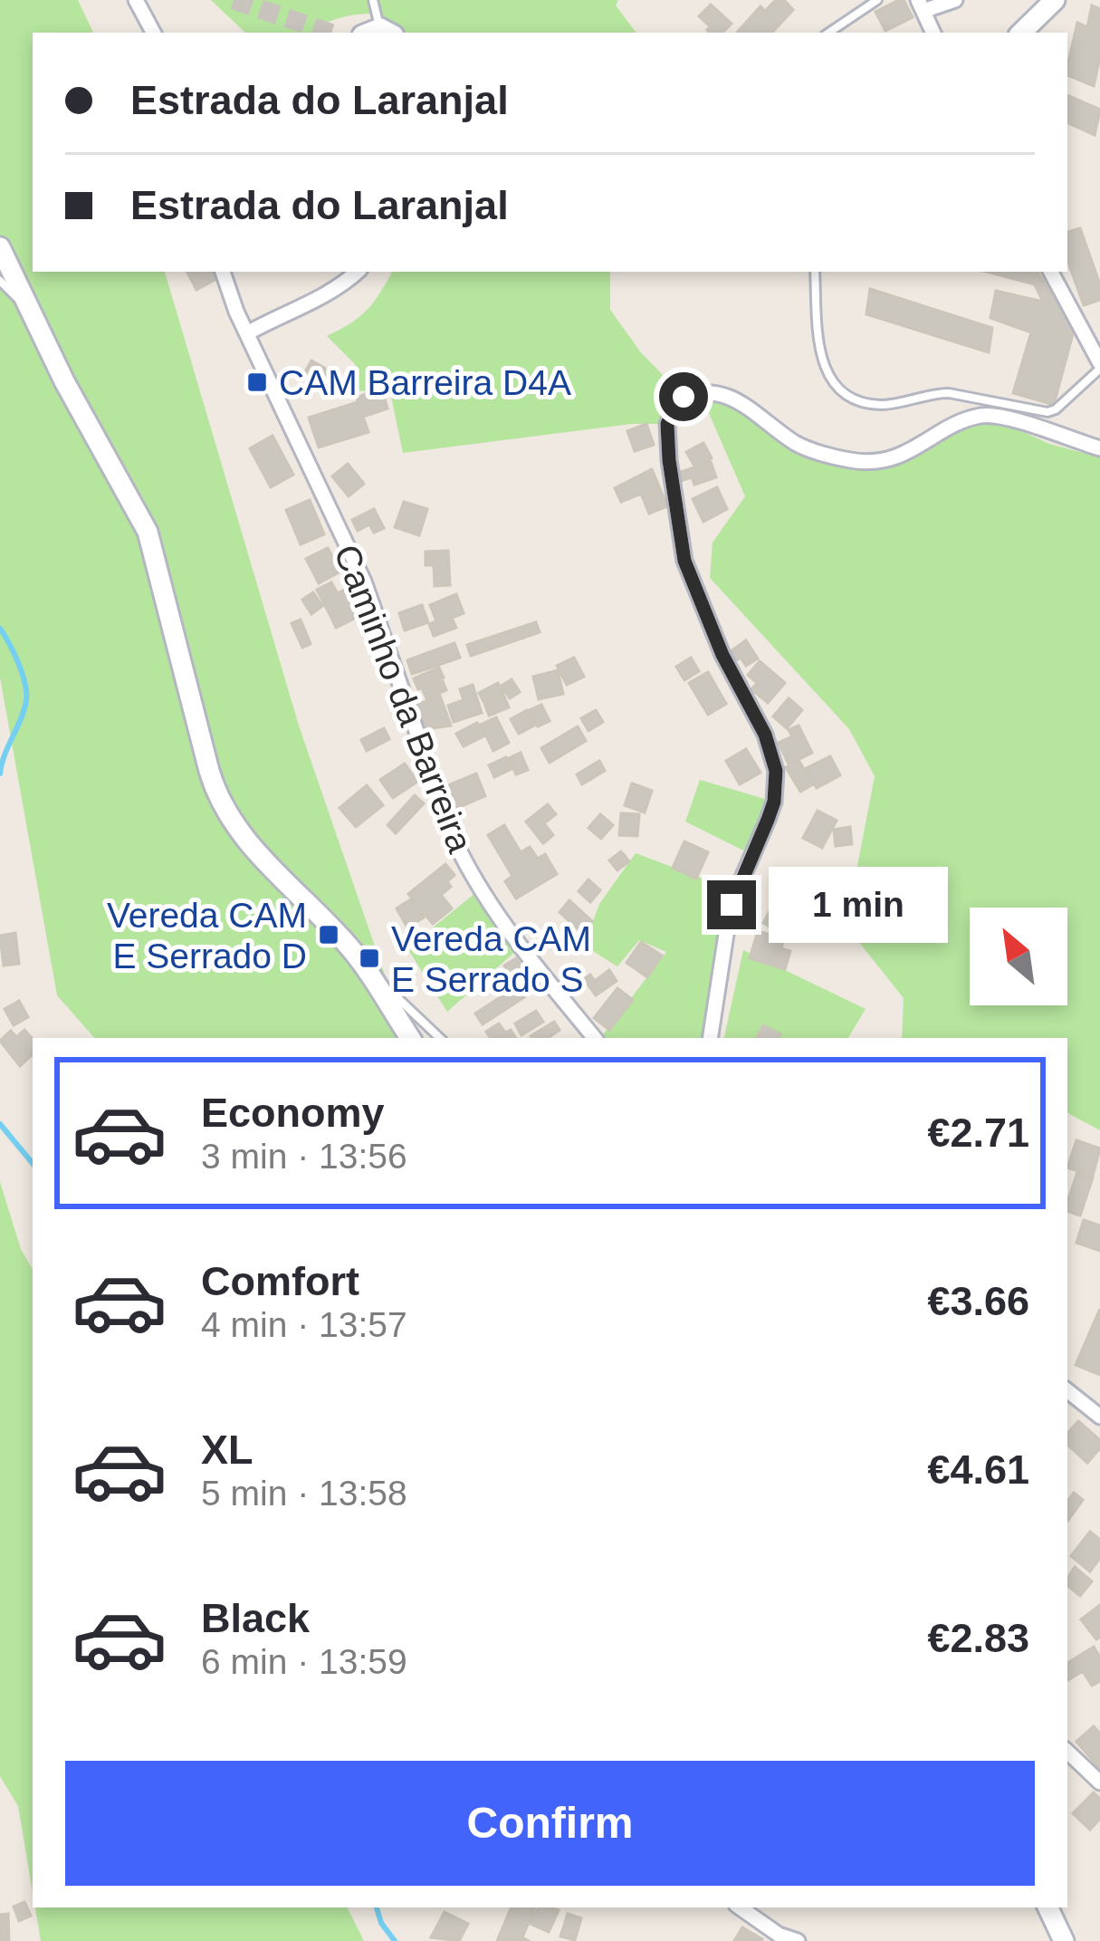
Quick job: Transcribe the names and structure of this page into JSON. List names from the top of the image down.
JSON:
{
  "streets": {
    "street": ["Caminho da Barreira"]
  },
  "places": {
    "transit": ["CAM Barreira D4A", "Vereda CAM E Serrado D", "Vereda CAM E Serrado S"]
  },
  "north": "top left",
  "page": {
    "banner": ["Estrada do Laranjal", "Estrada do Laranjal"],
    "bubble": "1 min",
    "list": [
      {
        "name": "Economy",
        "note": "3 min · 13:56",
        "value": "€2.71"
      },
      {
        "name": "Comfort",
        "note": "4 min · 13:57",
        "value": "€3.66"
      },
      {
        "name": "XL",
        "note": "5 min · 13:58",
        "value": "€4.61"
      },
      {
        "name": "Black",
        "note": "6 min · 13:59",
        "value": "€2.83"
      }
    ],
    "buttons": "Confirm"
  }
}
